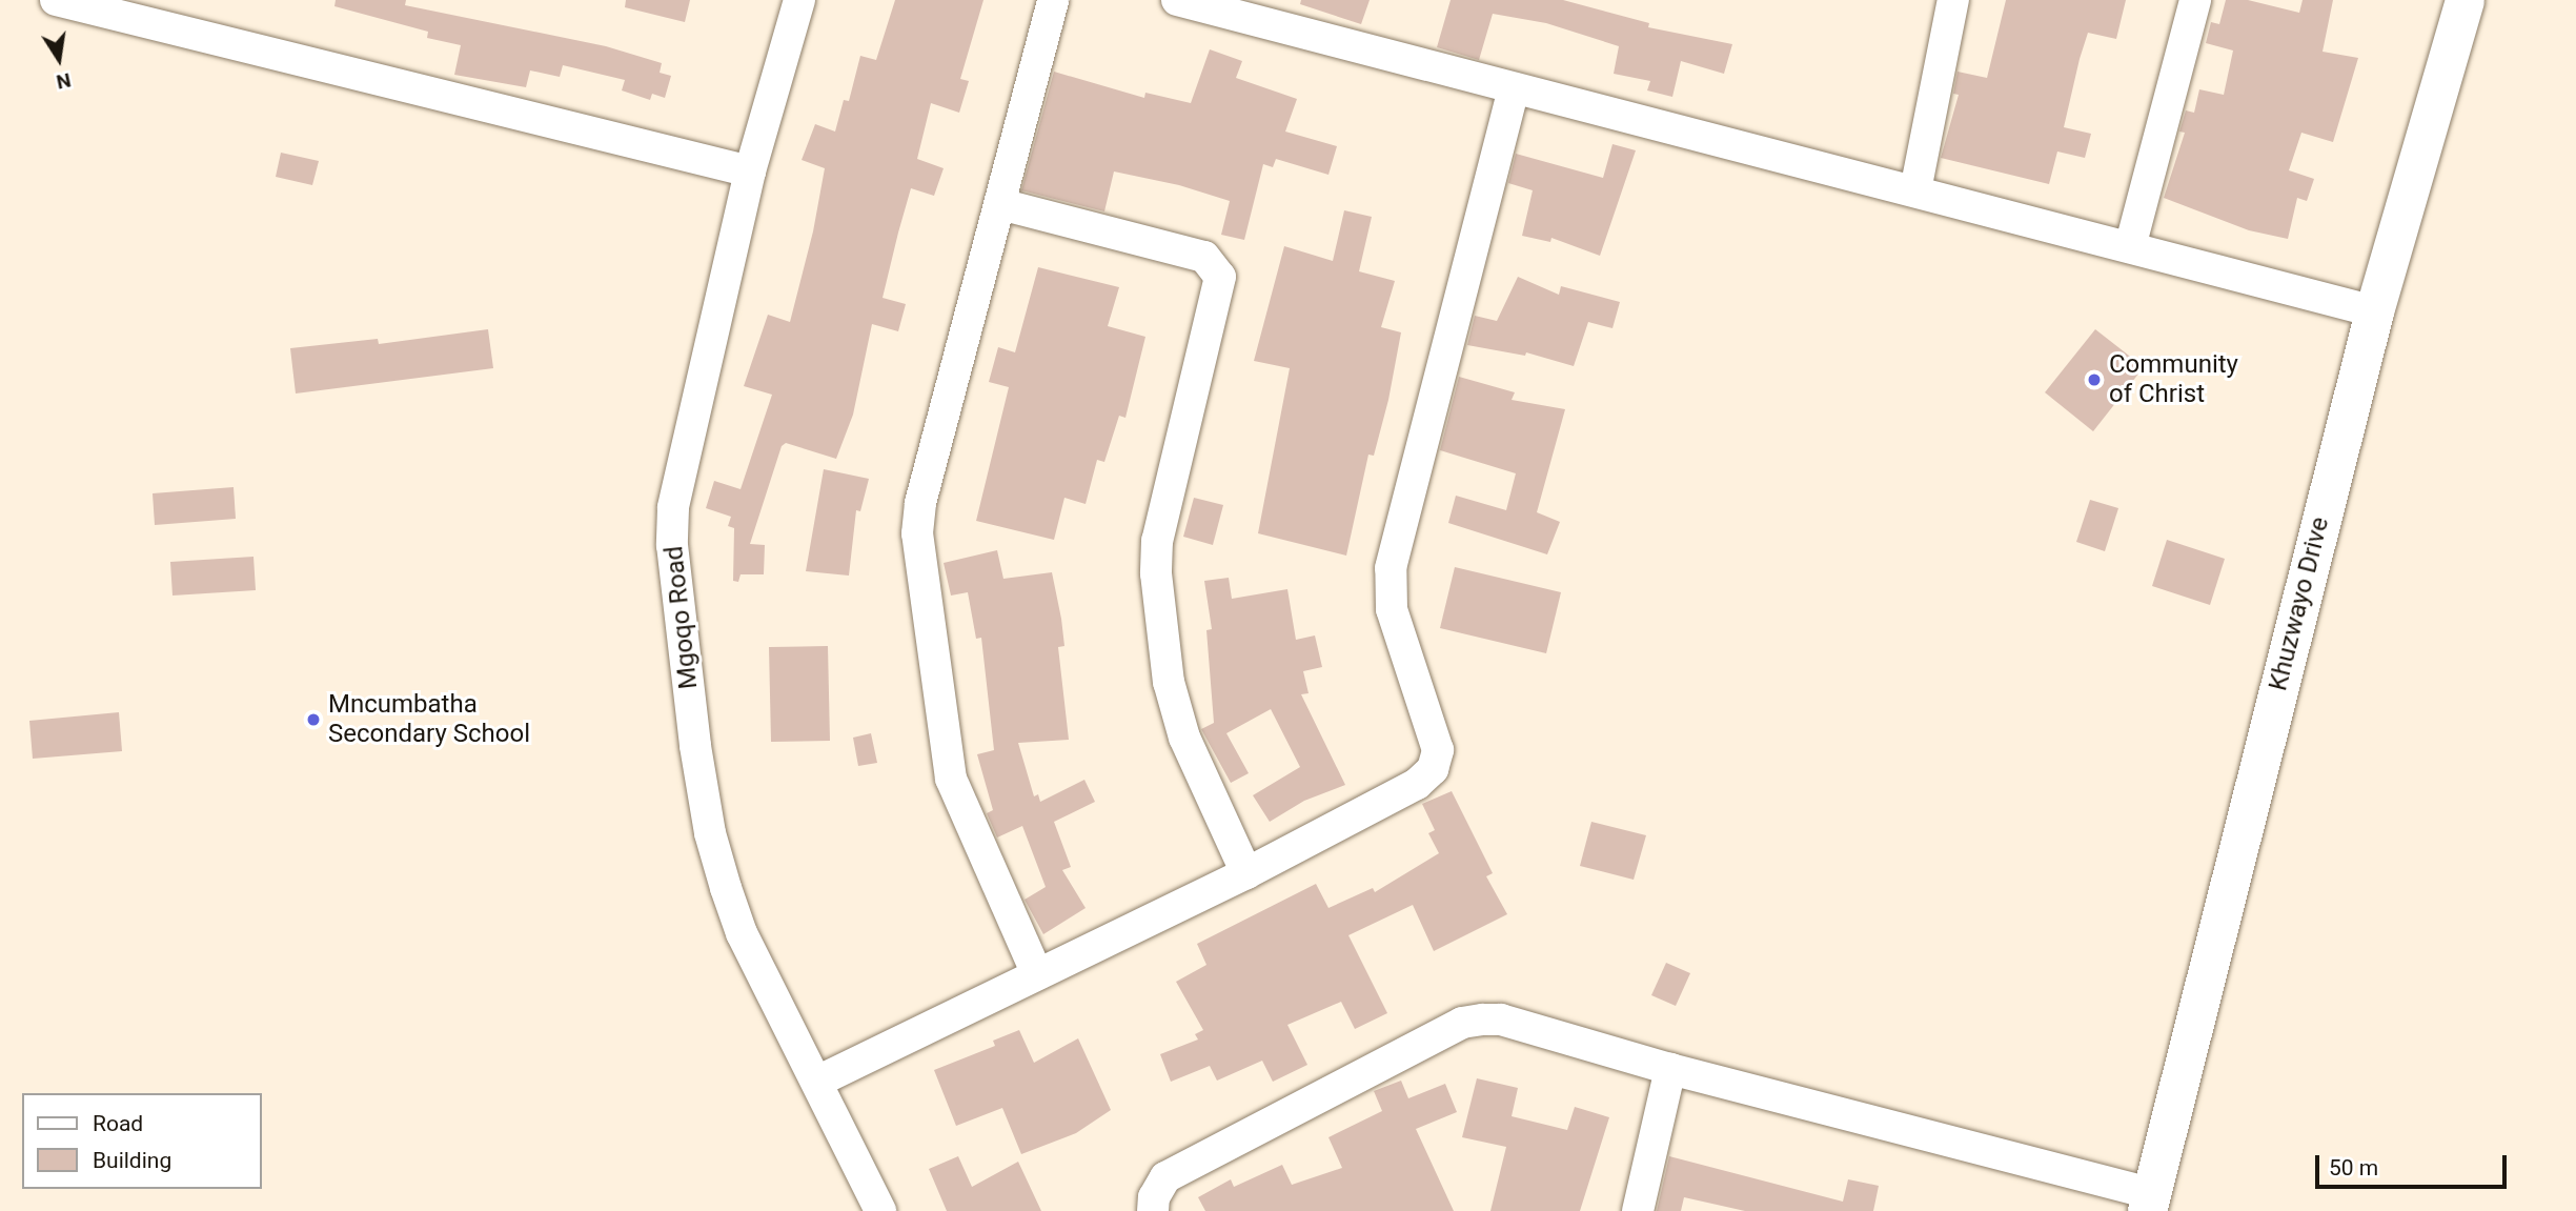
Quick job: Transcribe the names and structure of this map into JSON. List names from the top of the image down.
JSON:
{
  "streets": {
    "street": ["Khuzwayo Drive", "Mgoqo Road"]
  },
  "places": ["Community of Christ", "Mncumbatha Secondary School"],
  "legend": ["Road", "Building"],
  "scale_bar": "50 m",
  "north": "bottom"
}
